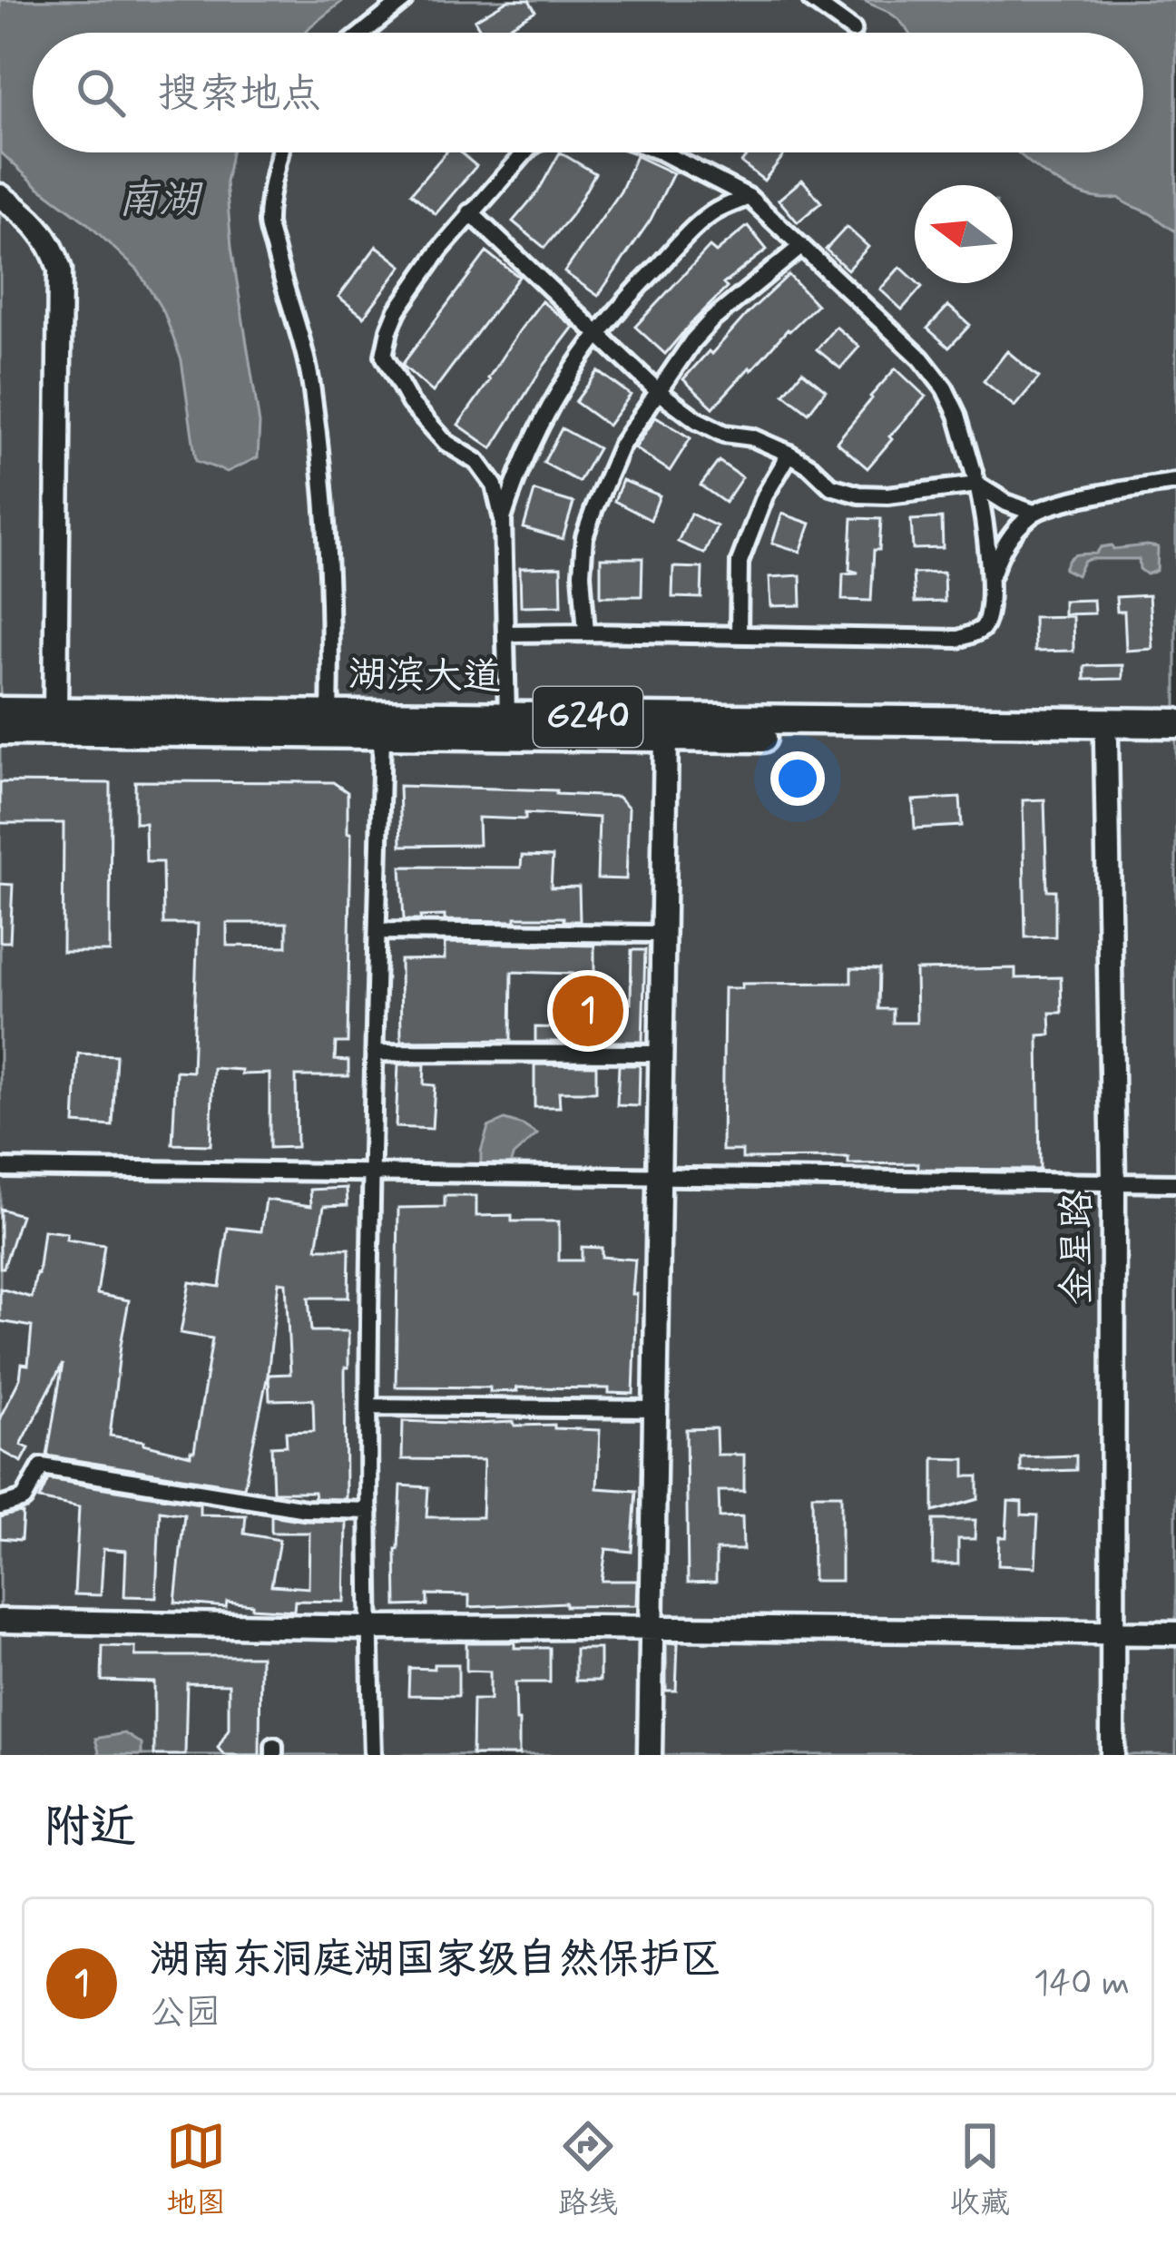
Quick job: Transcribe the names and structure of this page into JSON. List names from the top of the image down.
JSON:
{
  "streets": {
    "highway": ["湖滨大道", "G240"],
    "street": ["金星路"]
  },
  "crossings": [
    ["湖滨大道", "金星路"]
  ],
  "water": ["南湖"],
  "north": "left",
  "page": {
    "search": "搜索地点",
    "pins": "1",
    "heading": "附近",
    "list": [
      {
        "mark": "1",
        "name": "湖南东洞庭湖国家级自然保护区",
        "note": "公园",
        "value": "140 m"
      }
    ],
    "nav": ["地图", "路线", "收藏"]
  }
}
